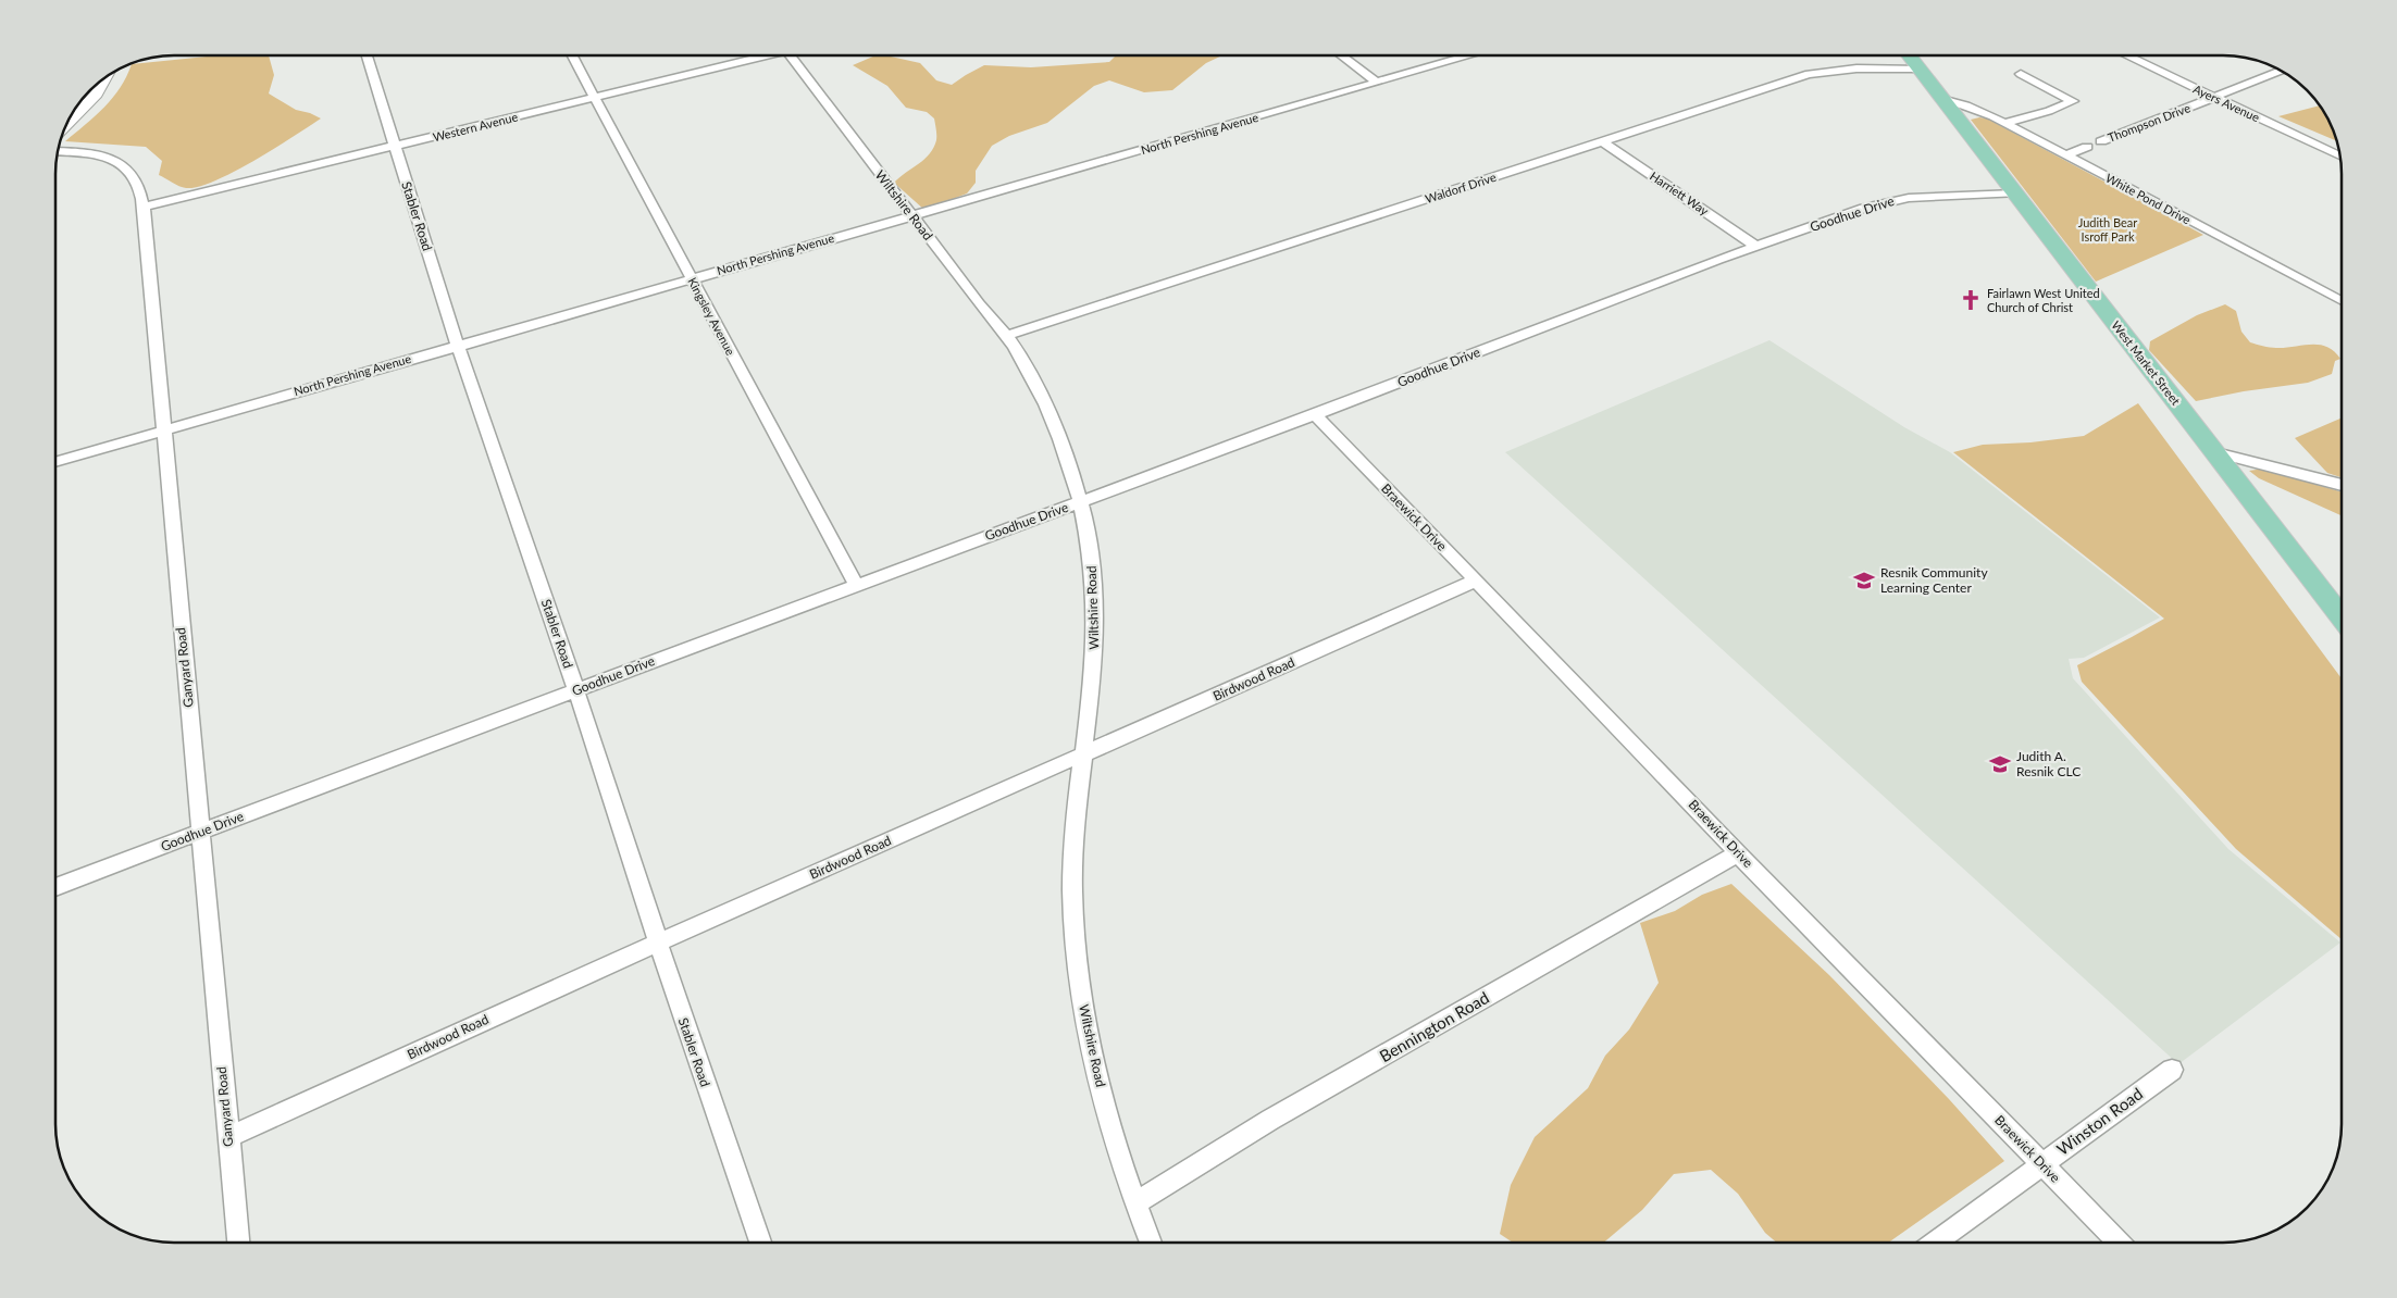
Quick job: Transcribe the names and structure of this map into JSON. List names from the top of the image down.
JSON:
{
  "streets": {
    "main road": ["West Market Street"],
    "street": [
      "Ayers Avenue",
      "Thompson Drive",
      "Western Avenue",
      "North Pershing Avenue",
      "Waldorf Drive",
      "Harriett Way",
      "White Pond Drive",
      "Wiltshire Road",
      "Goodhue Drive",
      "Stabler Road",
      "Kingsley Avenue",
      "Braewick Drive",
      "Ganyard Road",
      "Birdwood Road",
      "Bennington Road",
      "Winston Road"
    ]
  },
  "crossings": [
    ["Ayers Avenue", "Thompson Drive"],
    ["Western Avenue", "Stabler Road"],
    ["Western Avenue", "Kingsley Avenue"],
    ["Western Avenue", "Ganyard Road"],
    ["North Pershing Avenue", "Wiltshire Road"],
    ["North Pershing Avenue", "Stabler Road"],
    ["North Pershing Avenue", "Kingsley Avenue"],
    ["North Pershing Avenue", "Ganyard Road"],
    ["Waldorf Drive", "Harriett Way"],
    ["Waldorf Drive", "Wiltshire Road"],
    ["Waldorf Drive", "West Market Street"],
    ["Harriett Way", "Goodhue Drive"],
    ["White Pond Drive", "West Market Street"],
    ["Wiltshire Road", "Goodhue Drive"],
    ["Wiltshire Road", "Birdwood Road"],
    ["Wiltshire Road", "Bennington Road"],
    ["Goodhue Drive", "Stabler Road"],
    ["Goodhue Drive", "Kingsley Avenue"],
    ["Goodhue Drive", "West Market Street"],
    ["Goodhue Drive", "Braewick Drive"],
    ["Goodhue Drive", "Ganyard Road"],
    ["Stabler Road", "Birdwood Road"],
    ["Braewick Drive", "Birdwood Road"],
    ["Braewick Drive", "Bennington Road"],
    ["Braewick Drive", "Winston Road"],
    ["Ganyard Road", "Birdwood Road"]
  ],
  "parks": ["Judith Bear Isroff Park"],
  "places": {
    "church": ["Fairlawn West United Church of Christ"],
    "school or university": ["Resnik Community Learning Center", "Judith A. Resnik CLC"]
  }
}
